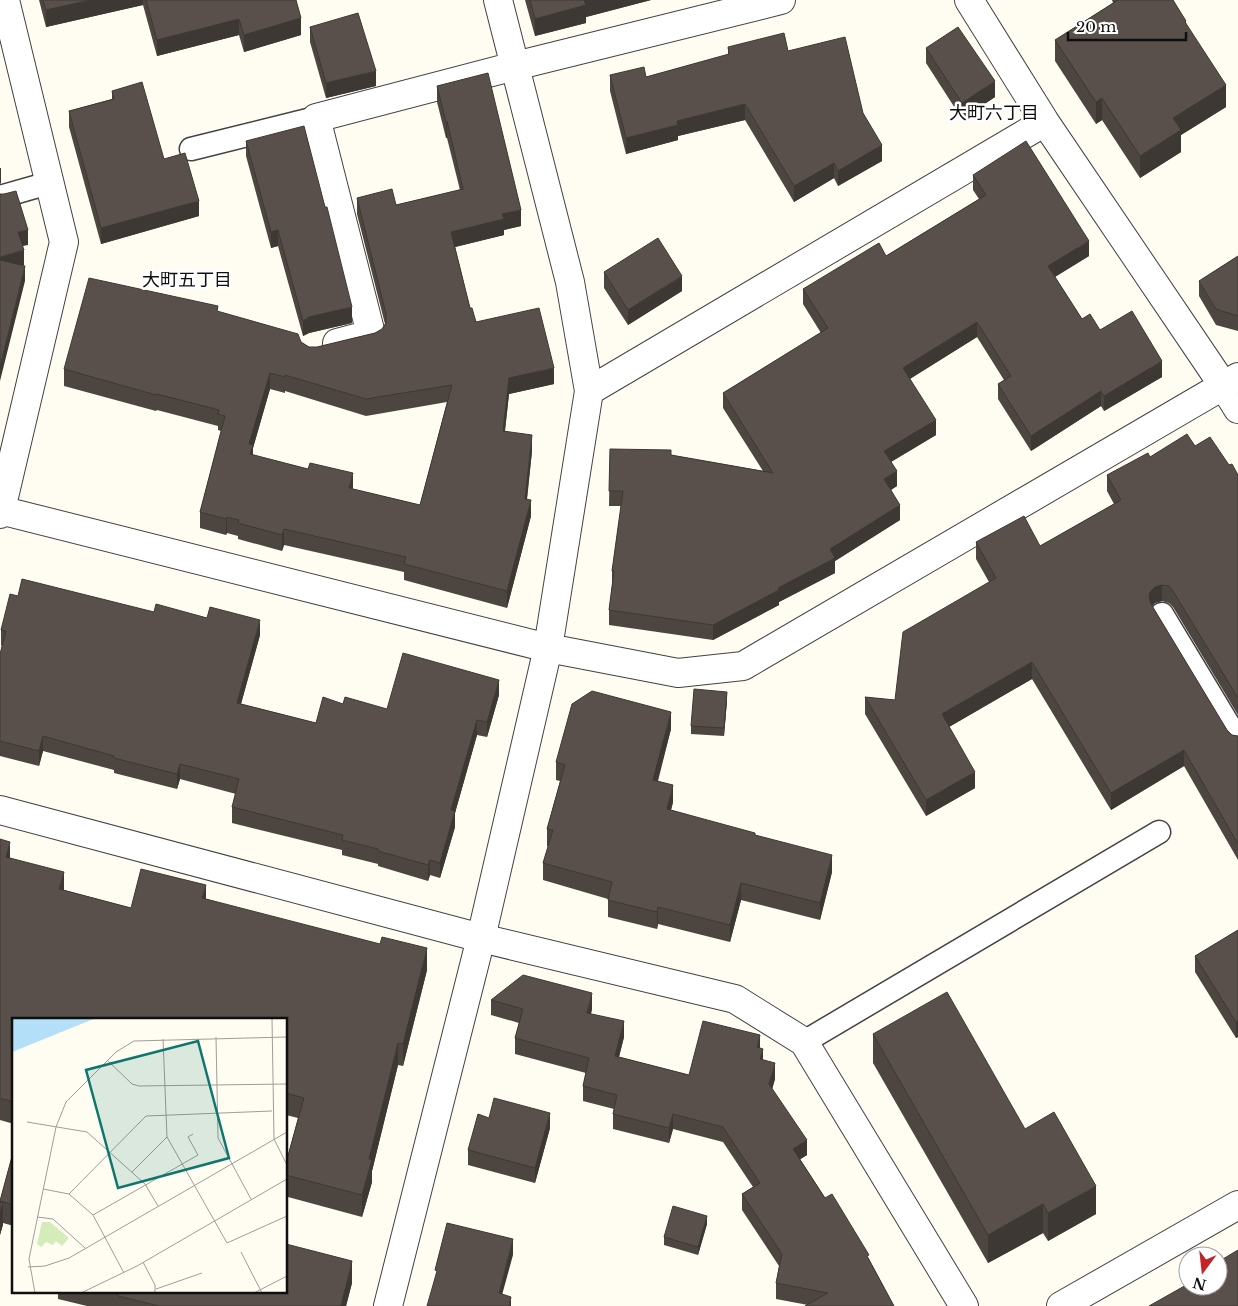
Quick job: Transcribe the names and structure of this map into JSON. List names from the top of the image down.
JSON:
{
  "districts": ["大町六丁目", "大町五丁目"],
  "scale_bar": "20 m",
  "north": "bottom"
}
